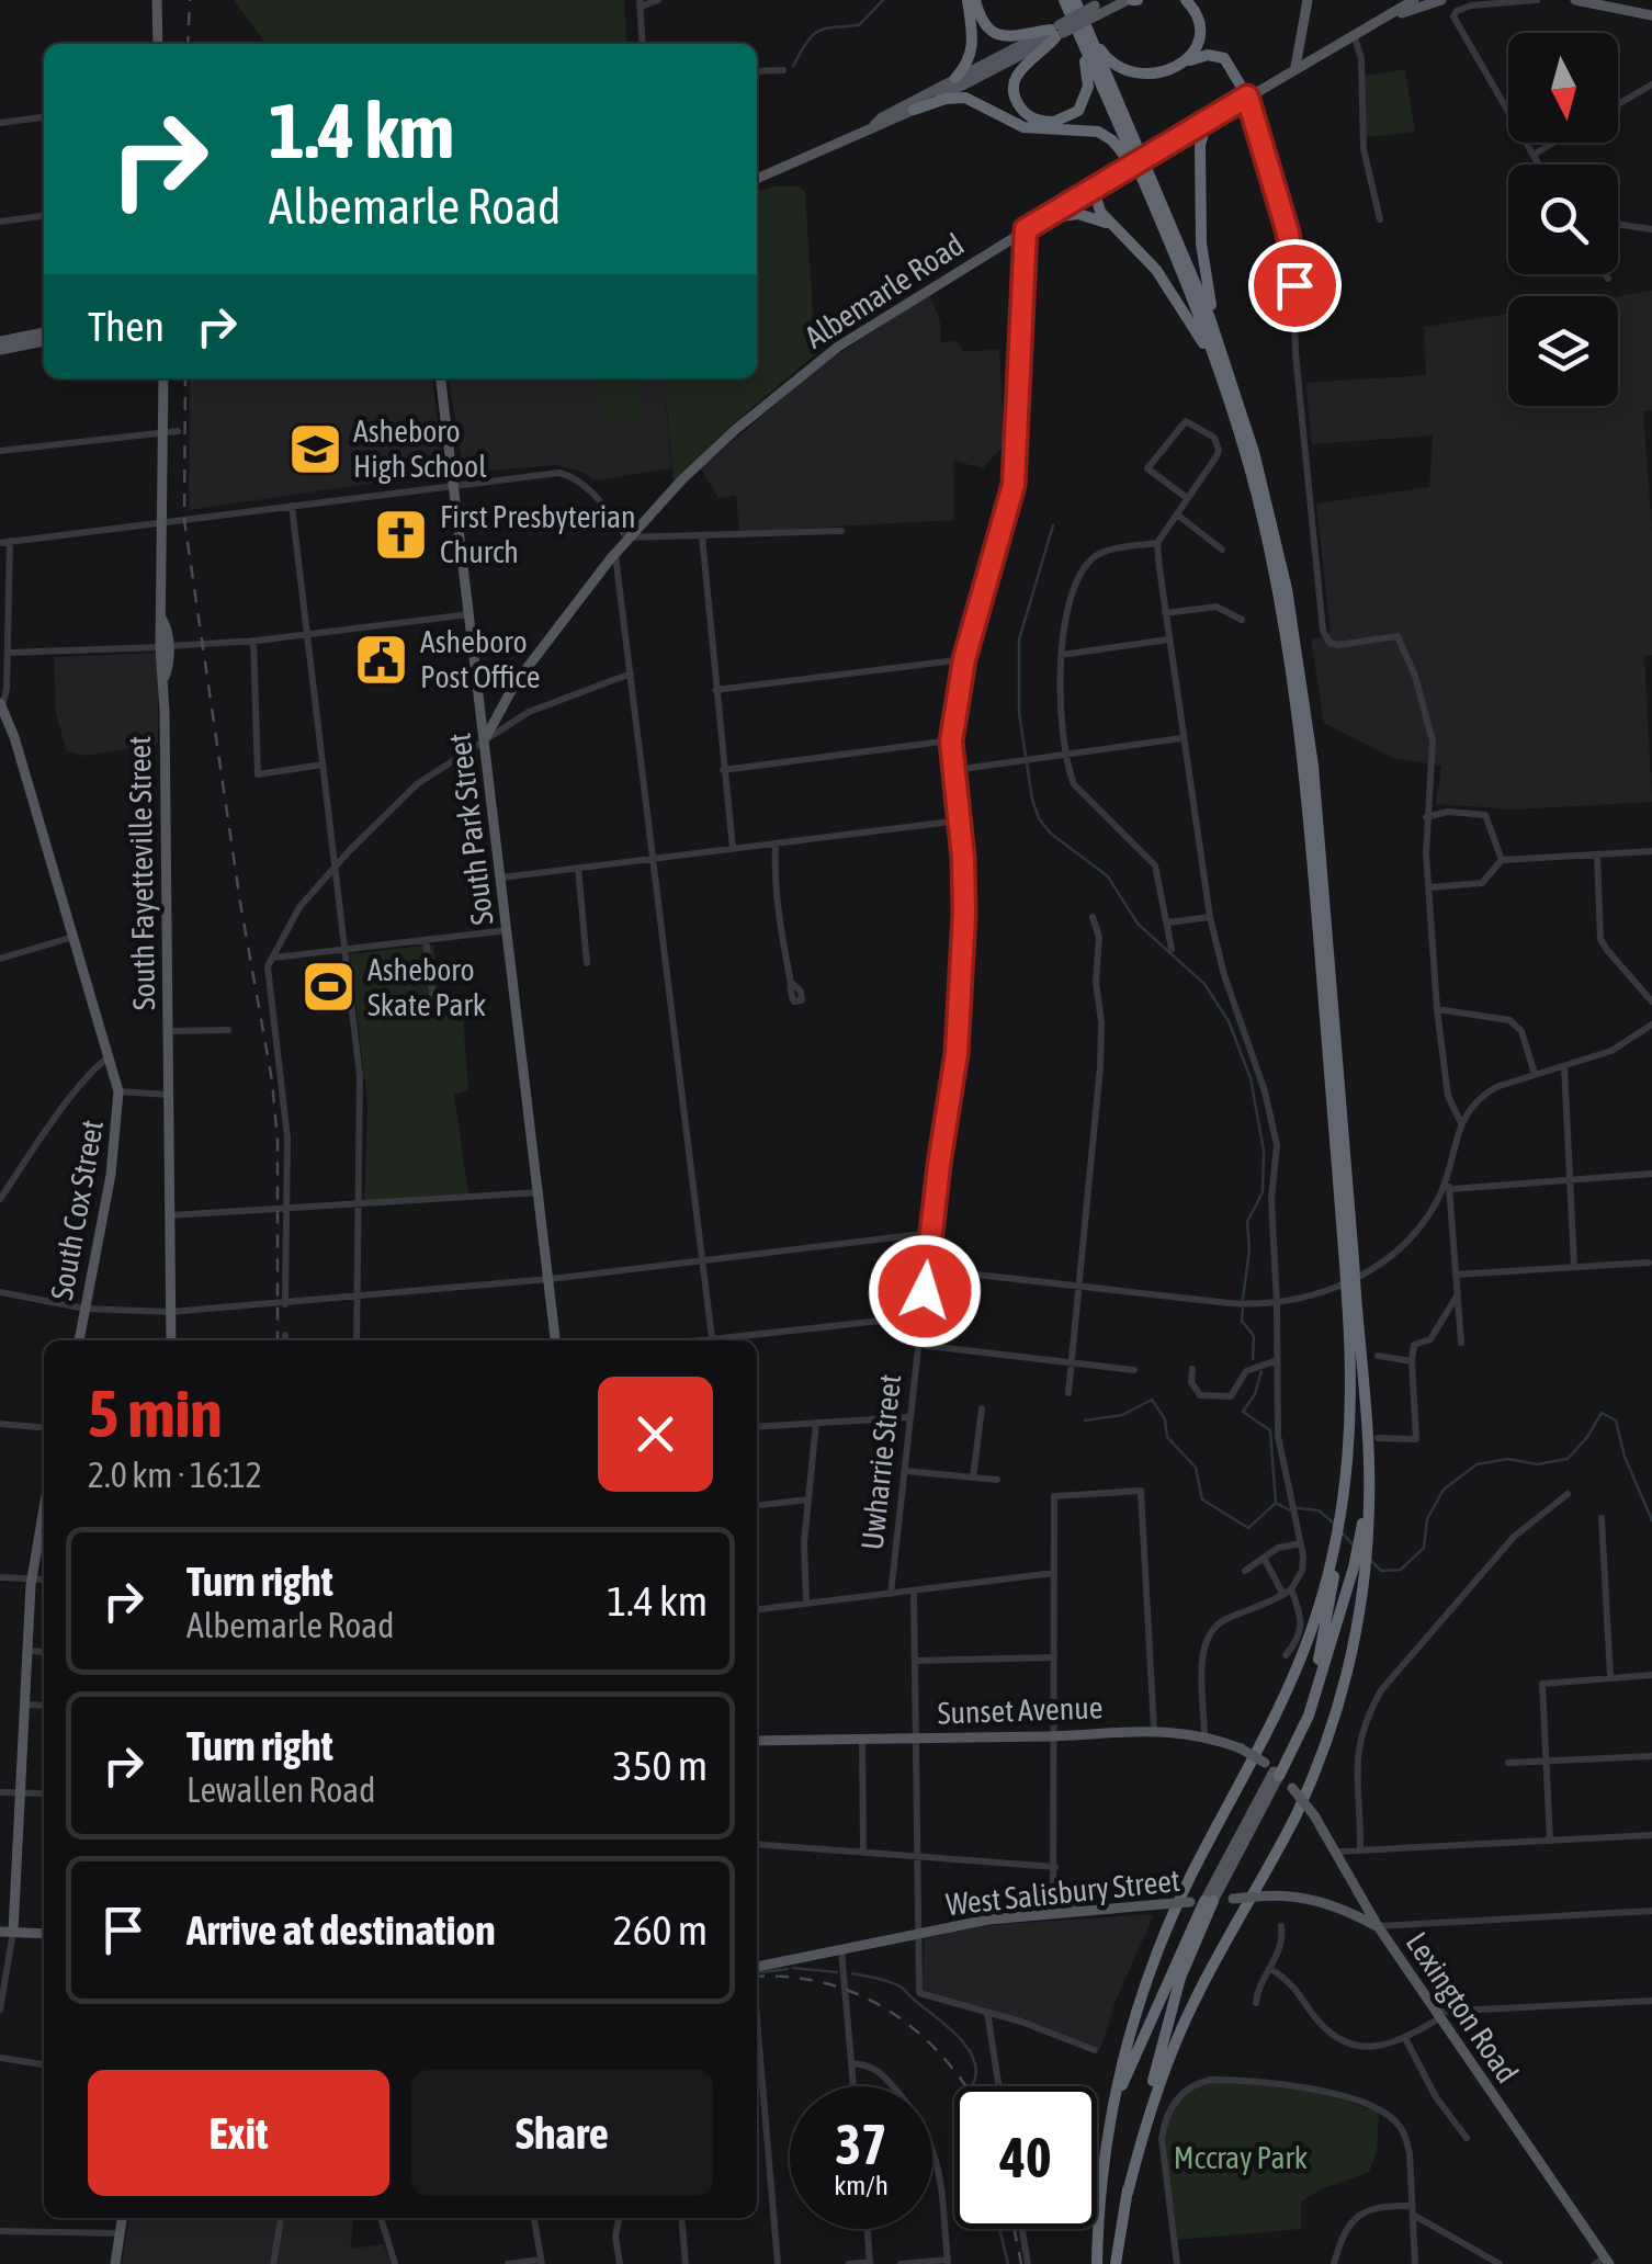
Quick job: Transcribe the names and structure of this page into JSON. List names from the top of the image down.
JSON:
{
  "streets": {
    "main road": [
      "Albemarle Road",
      "South Park Street",
      "South Fayetteville Street",
      "South Cox Street",
      "Sunset Avenue",
      "West Salisbury Street",
      "Lexington Road"
    ],
    "street": ["Uwharrie Street"]
  },
  "crossings": [
    ["Albemarle Road", "South Park Street"],
    ["Albemarle Road", "Uwharrie Street"],
    ["Sunset Avenue", "Lexington Road"],
    ["West Salisbury Street", "Lexington Road"]
  ],
  "parks": ["Mccray Park"],
  "places": {
    "school or university": ["Asheboro High School"],
    "church": ["First Presbyterian Church"],
    "public building": ["Asheboro Post Office"],
    "sports": ["Asheboro Skate Park"]
  },
  "north": "bottom",
  "page": {
    "turn": ["1.4 km", "Albemarle Road"],
    "then": "Then",
    "heading": ["5 min", "2.0 km · 16:12"],
    "list": [
      {
        "name": "Turn right",
        "note": "Albemarle Road",
        "value": "1.4 km"
      },
      {
        "name": "Turn right",
        "note": "Lewallen Road",
        "value": "350 m"
      },
      {
        "name": "Arrive at destination",
        "value": "260 m"
      }
    ],
    "buttons": ["Exit", "Share"],
    "speed": "37 km/h",
    "limit": "40"
  }
}
